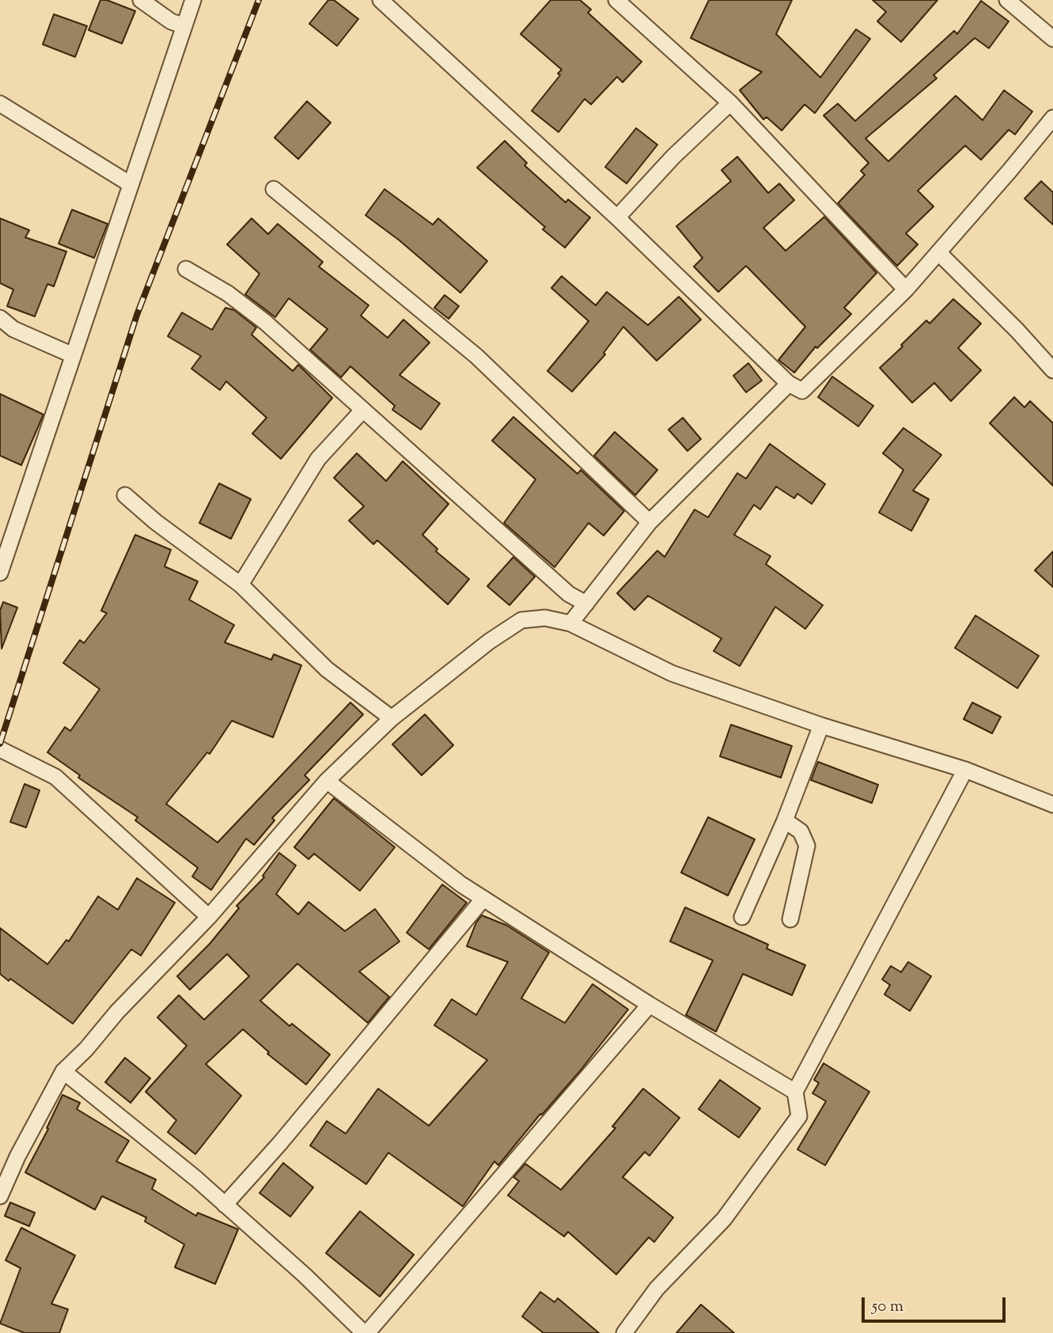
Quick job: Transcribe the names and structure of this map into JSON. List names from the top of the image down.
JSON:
{
  "scale_bar": "50 m"
}
